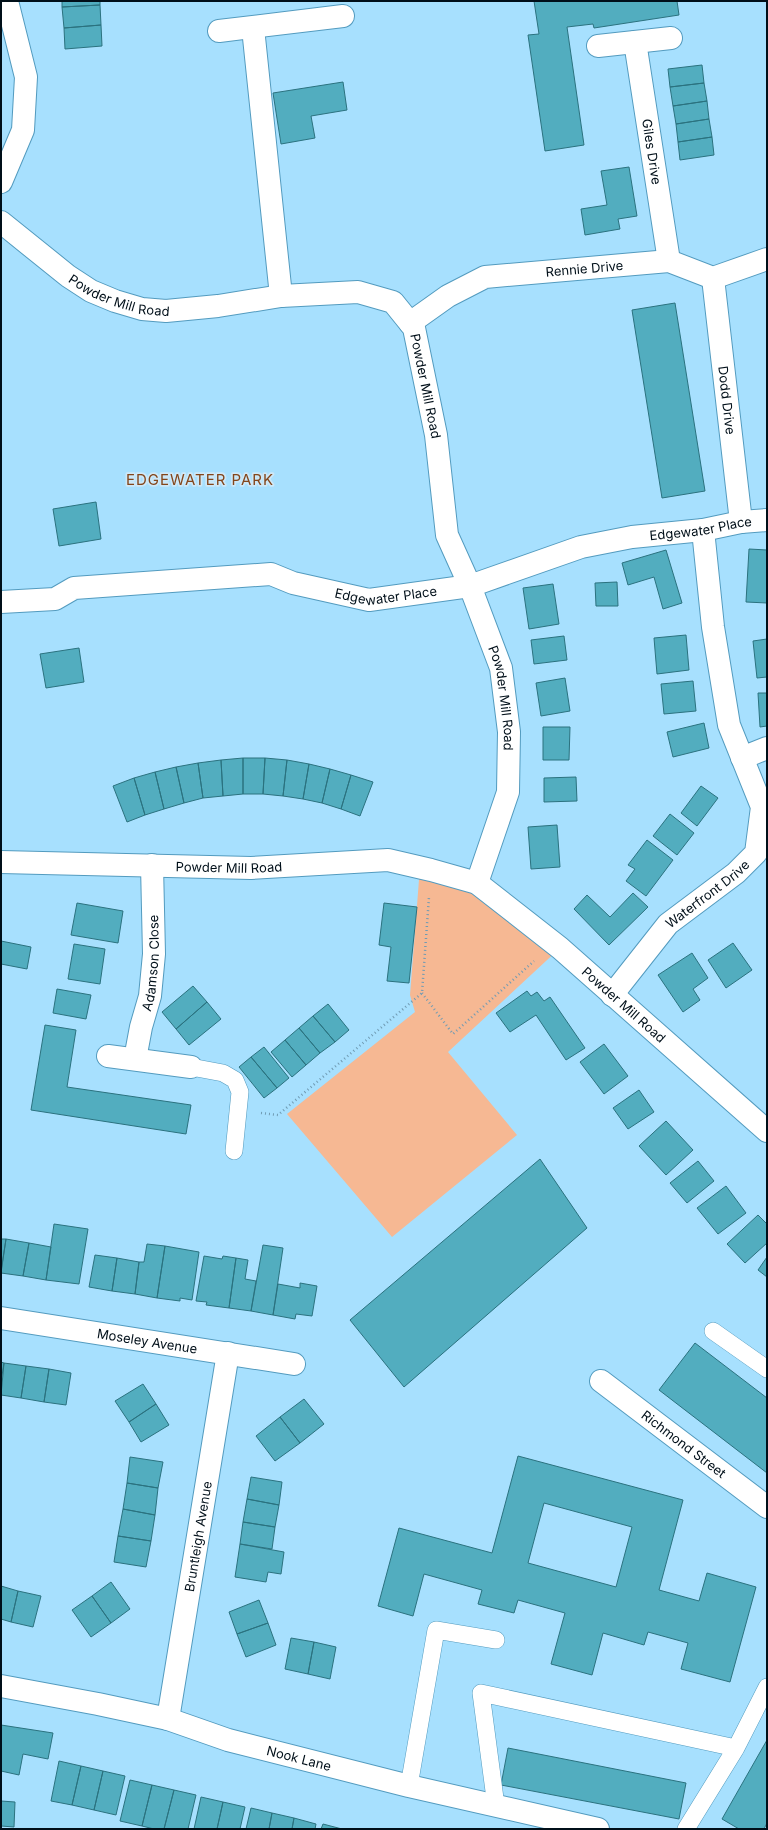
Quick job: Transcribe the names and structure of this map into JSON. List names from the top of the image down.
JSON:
{
  "streets": {
    "street": [
      "Giles Drive",
      "Rennie Drive",
      "Powder Mill Road",
      "Dodd Drive",
      "Edgewater Place",
      "Waterfront Drive",
      "Adamson Close",
      "Moseley Avenue",
      "Richmond Street",
      "Bruntleigh Avenue",
      "Nook Lane"
    ]
  },
  "crossings": [
    ["Giles Drive", "Rennie Drive"],
    ["Rennie Drive", "Powder Mill Road"],
    ["Rennie Drive", "Dodd Drive"],
    ["Powder Mill Road", "Edgewater Place"],
    ["Powder Mill Road", "Waterfront Drive"],
    ["Powder Mill Road", "Adamson Close"],
    ["Dodd Drive", "Edgewater Place"],
    ["Edgewater Place", "Waterfront Drive"],
    ["Moseley Avenue", "Bruntleigh Avenue"],
    ["Bruntleigh Avenue", "Nook Lane"]
  ],
  "districts": ["EDGEWATER PARK"]
}
